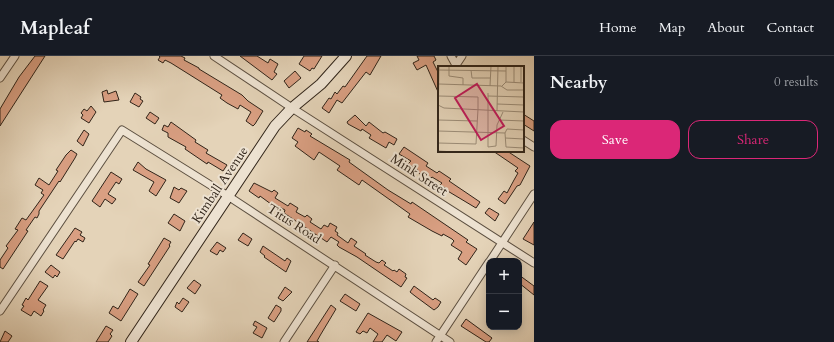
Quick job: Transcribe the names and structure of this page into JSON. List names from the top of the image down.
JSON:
{
  "streets": {
    "street": ["Mink Street", "Kimball Avenue", "Titus Road"]
  },
  "crossings": [
    ["Mink Street", "Kimball Avenue"],
    ["Kimball Avenue", "Titus Road"]
  ],
  "page": {
    "header": "Mapleaf",
    "nav": [
      "Home",
      "Map",
      "About",
      "Contact"
    ],
    "heading": ["Nearby", "0 results"],
    "buttons": ["Save", "Share"],
    "map_buttons": ["+", "−"]
  }
}
